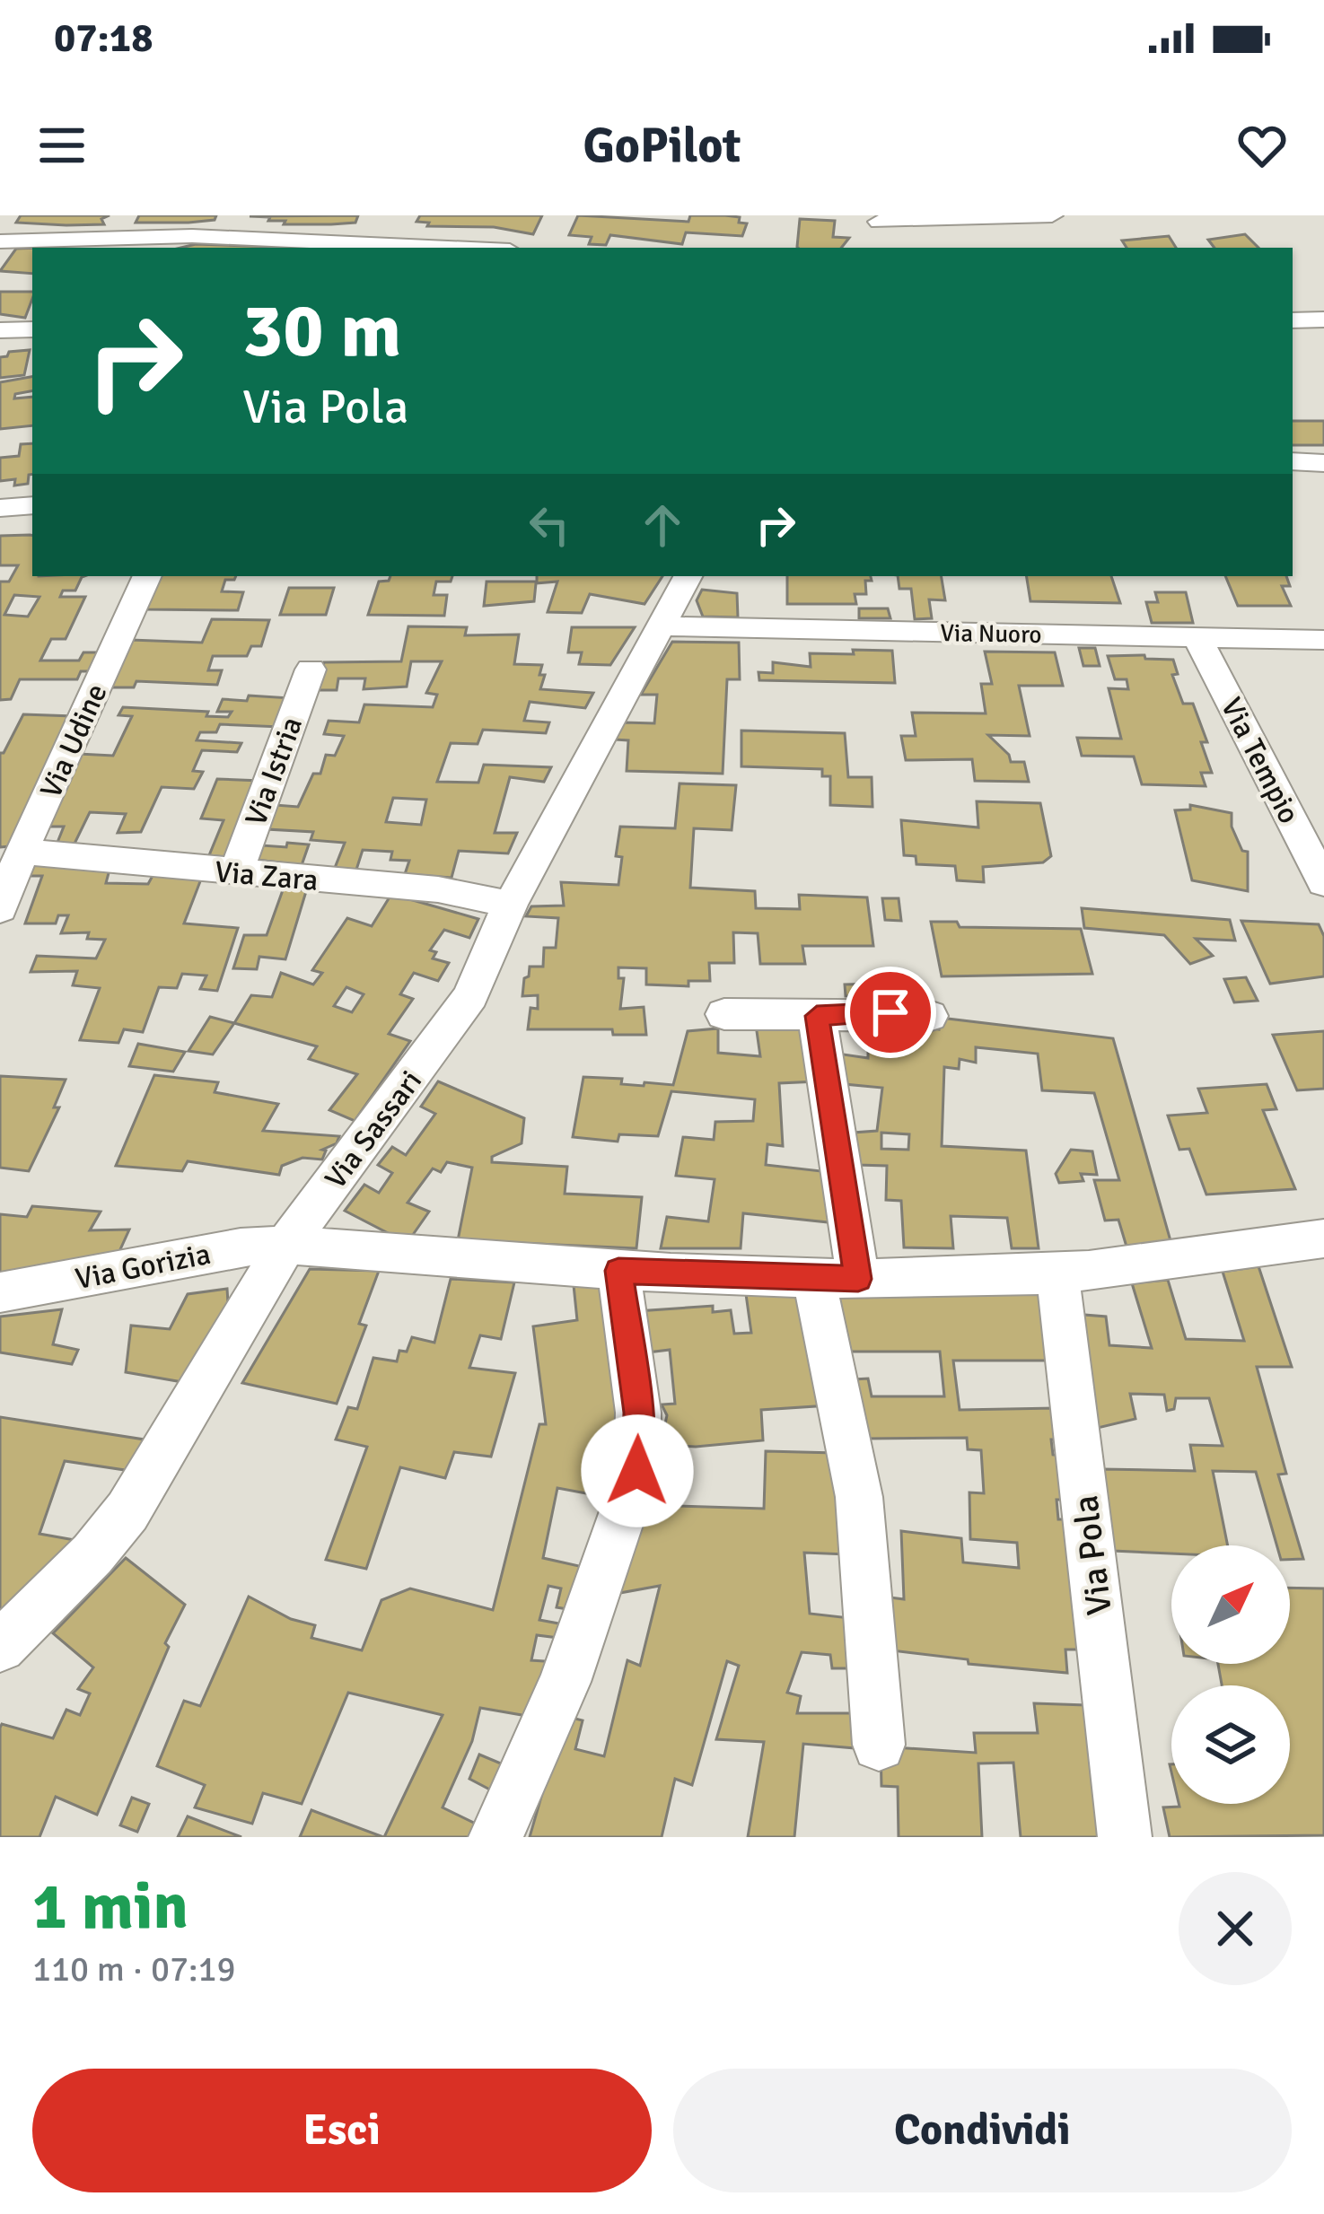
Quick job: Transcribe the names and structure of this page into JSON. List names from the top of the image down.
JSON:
{
  "streets": {
    "street": [
      "Via Nuoro",
      "Via Udine",
      "Via Tempio",
      "Via Istria",
      "Via Zara",
      "Via Sassari",
      "Via Gorizia",
      "Via Pola"
    ]
  },
  "crossings": [
    ["Via Nuoro", "Via Tempio"],
    ["Via Nuoro", "Via Sassari"],
    ["Via Udine", "Via Zara"],
    ["Via Istria", "Via Zara"],
    ["Via Zara", "Via Sassari"],
    ["Via Sassari", "Via Gorizia"]
  ],
  "north": "top right",
  "page": {
    "status": "07:18",
    "header": "GoPilot",
    "turn": ["30 m", "Via Pola"],
    "heading": ["1 min", "110 m · 07:19"],
    "buttons": ["Esci", "Condividi"]
  }
}
